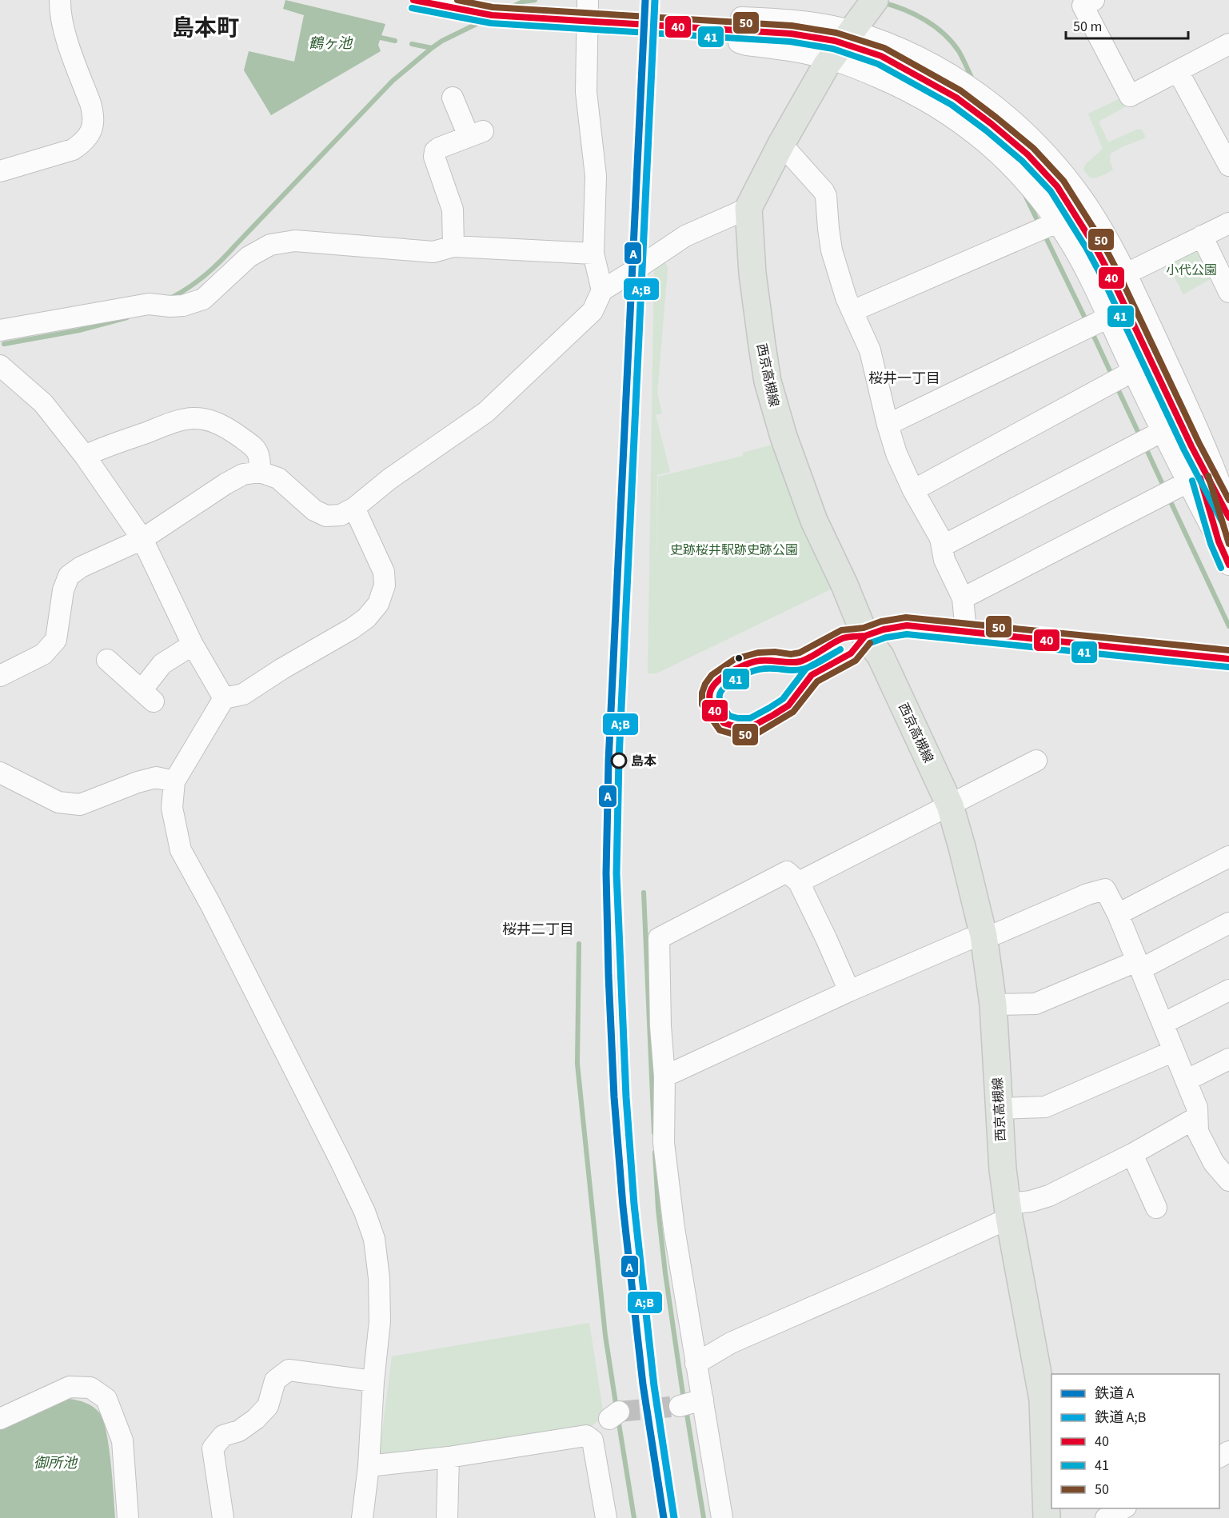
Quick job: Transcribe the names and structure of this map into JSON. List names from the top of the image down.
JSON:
{
  "streets": {
    "main road": ["西京高槻線"]
  },
  "districts": ["島本町", "桜井一丁目", "桜井二丁目"],
  "water": ["鶴ヶ池", "御所池"],
  "parks": ["小代公園", "史跡桜井駅跡史跡公園"],
  "places": ["島本"],
  "lines": [
    "rail line A",
    "rail line A;B",
    "transit line 40",
    "transit line 50",
    "transit line 41"
  ],
  "legend": [
    "鉄道 A",
    "鉄道 A;B",
    "40",
    "41",
    "50"
  ],
  "scale_bar": "50 m"
}
